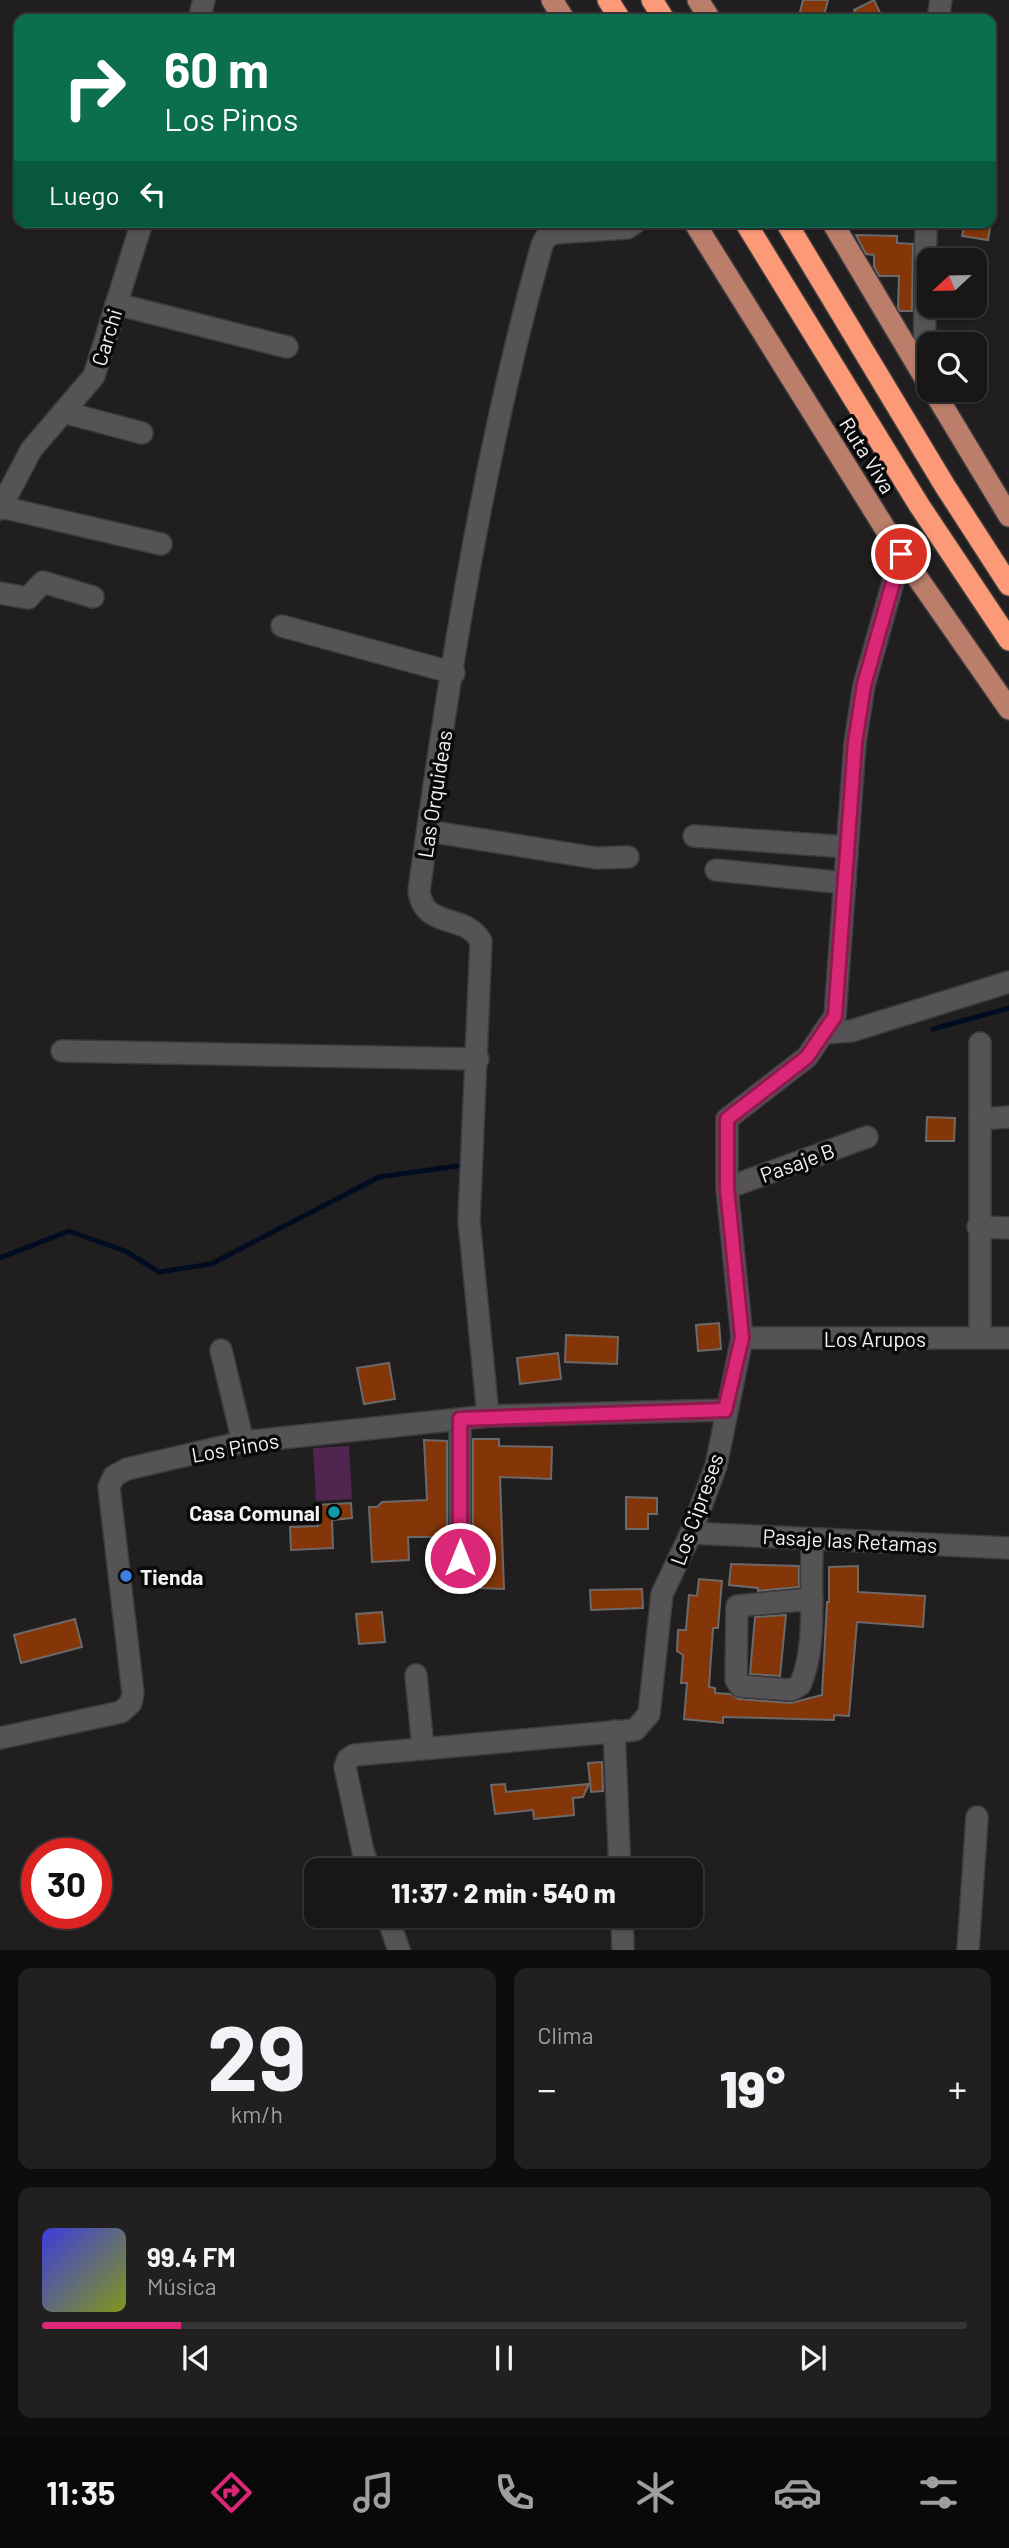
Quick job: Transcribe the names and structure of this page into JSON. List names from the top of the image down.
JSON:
{
  "streets": {
    "highway": ["Ruta Viva"],
    "street": [
      "Carchi",
      "Las Orquideas",
      "Pasaje B",
      "Los Arupos",
      "Los Pinos",
      "Los Cipreses",
      "Pasaje las Retamas"
    ]
  },
  "crossings": [
    ["Ruta Viva", "Los Cipreses"],
    ["Las Orquideas", "Los Pinos"],
    ["Pasaje B", "Los Cipreses"],
    ["Los Arupos", "Los Cipreses"],
    ["Los Pinos", "Los Cipreses"],
    ["Los Cipreses", "Pasaje las Retamas"]
  ],
  "places": ["Casa Comunal", "Tienda"],
  "north": "left",
  "page": {
    "turn": ["60 m", "Los Pinos"],
    "then": "Luego",
    "limit": "30",
    "trip": "11:37 · 2 min · 540 m",
    "tile": [
      ["29", "km/h"],
      "Clima"
    ],
    "heat": ["−", "19°", "+"],
    "song": ["99.4 FM", "Música"],
    "tabs": "11:35"
  }
}
